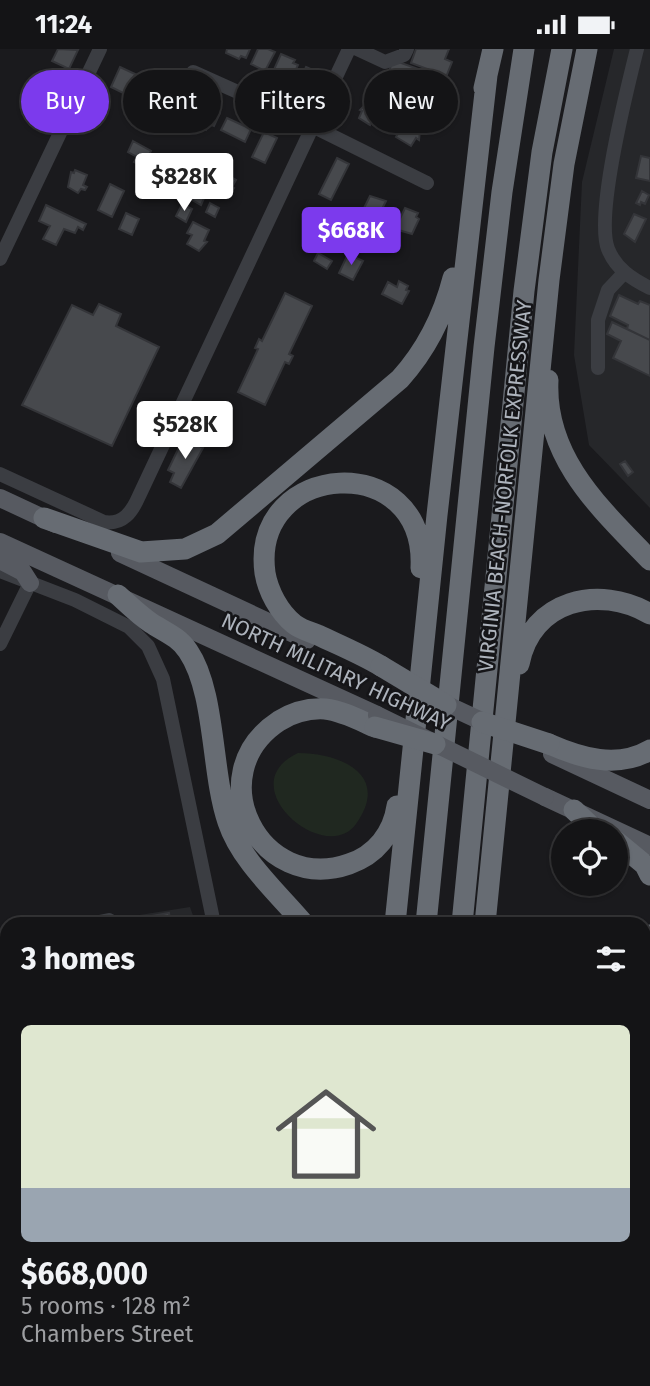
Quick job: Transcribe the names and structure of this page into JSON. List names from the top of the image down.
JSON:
{
  "streets": {
    "highway": ["VIRGINIA BEACH-NORFOLK EXPRESSWAY"],
    "main road": ["NORTH MILITARY HIGHWAY"]
  },
  "page": {
    "status": "11:24",
    "chip": [
      "Buy",
      "Rent",
      "Filters",
      "New"
    ],
    "price": ["$828K", "$668K", "$528K"],
    "heading": "3 homes",
    "list": [
      {
        "name": "$668,000",
        "note": "5 rooms · 128 m² · Chambers Street"
      }
    ]
  }
}
